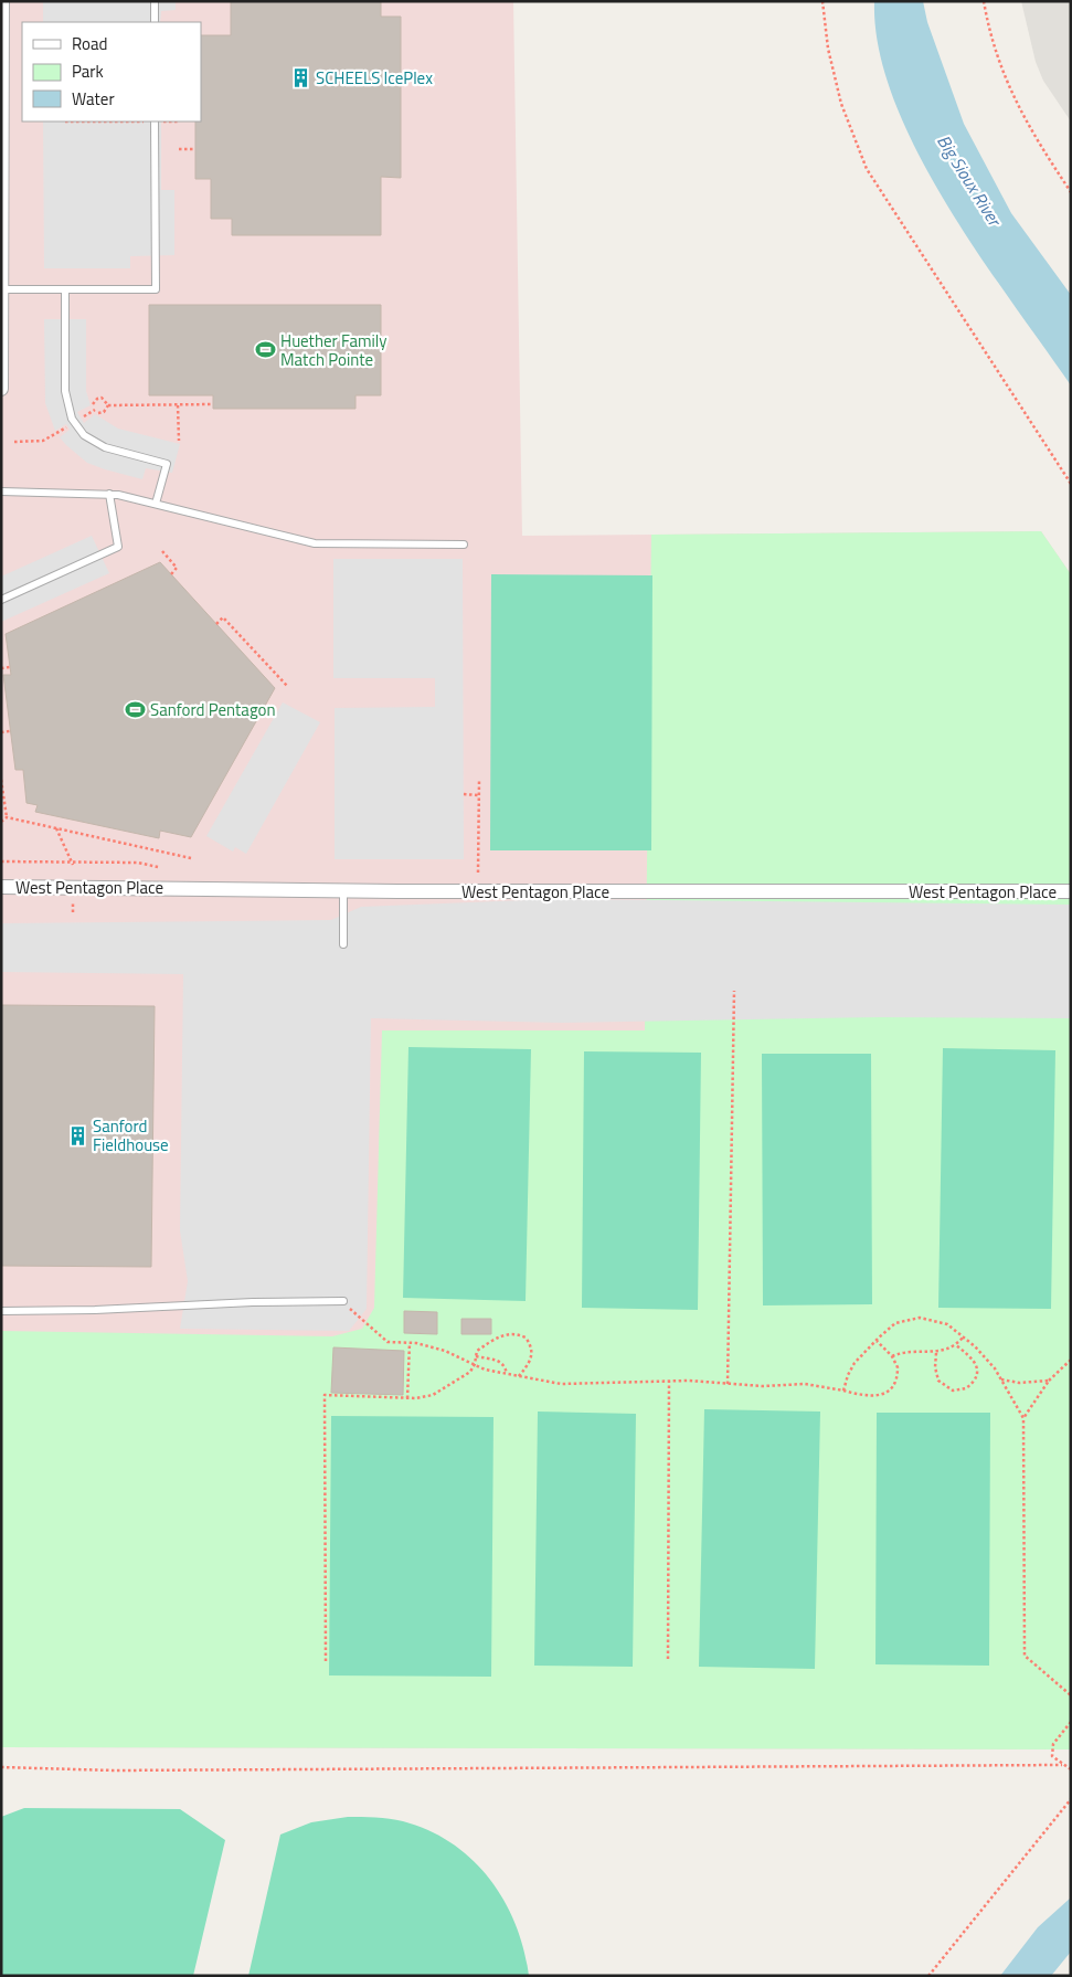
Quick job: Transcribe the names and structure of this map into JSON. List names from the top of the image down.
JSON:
{
  "streets": {
    "street": ["West Pentagon Place"]
  },
  "water": ["Big Sioux River"],
  "places": {
    "building": ["SCHEELS IcePlex", "Sanford Fieldhouse"],
    "sports": ["Huether Family Match Pointe", "Sanford Pentagon"]
  },
  "legend": ["Road", "Park", "Water"]
}
